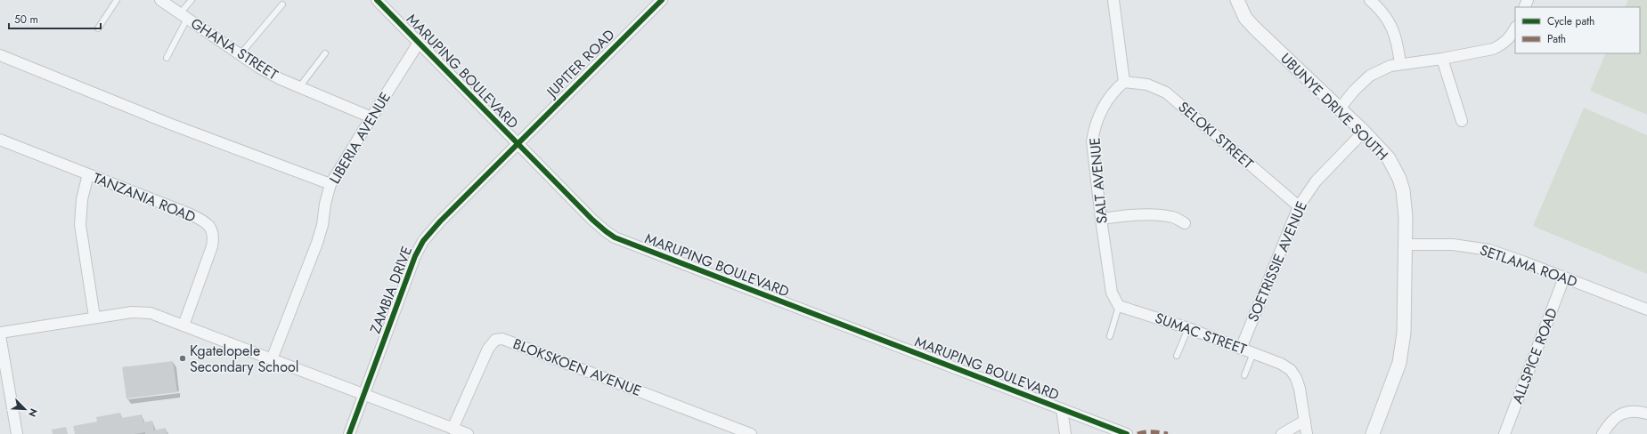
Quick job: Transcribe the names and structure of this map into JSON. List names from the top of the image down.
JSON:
{
  "streets": {
    "street": [
      "GHANA STREET",
      "JUPITER ROAD",
      "MARUPING BOULEVARD",
      "UBUNYE DRIVE SOUTH",
      "SELOKI STREET",
      "LIBERIA AVENUE",
      "SALT AVENUE",
      "TANZANIA ROAD",
      "SOETRISSIE AVENUE",
      "SETLAMA ROAD",
      "ZAMBIA DRIVE",
      "SUMAC STREET",
      "ALLSPICE ROAD",
      "BLOKSKOEN AVENUE"
    ]
  },
  "crossings": [
    ["GHANA STREET", "LIBERIA AVENUE"],
    ["JUPITER ROAD", "MARUPING BOULEVARD"],
    ["JUPITER ROAD", "ZAMBIA DRIVE"],
    ["MARUPING BOULEVARD", "LIBERIA AVENUE"],
    ["MARUPING BOULEVARD", "ZAMBIA DRIVE"],
    ["UBUNYE DRIVE SOUTH", "SOETRISSIE AVENUE"],
    ["UBUNYE DRIVE SOUTH", "SETLAMA ROAD"],
    ["SELOKI STREET", "SALT AVENUE"],
    ["SELOKI STREET", "SOETRISSIE AVENUE"],
    ["SALT AVENUE", "SUMAC STREET"],
    ["SOETRISSIE AVENUE", "SUMAC STREET"],
    ["SETLAMA ROAD", "ALLSPICE ROAD"]
  ],
  "places": ["Kgatelopele Secondary School"],
  "legend": ["Cycle path", "Path"],
  "scale_bar": "50 m",
  "north": "bottom right"
}
